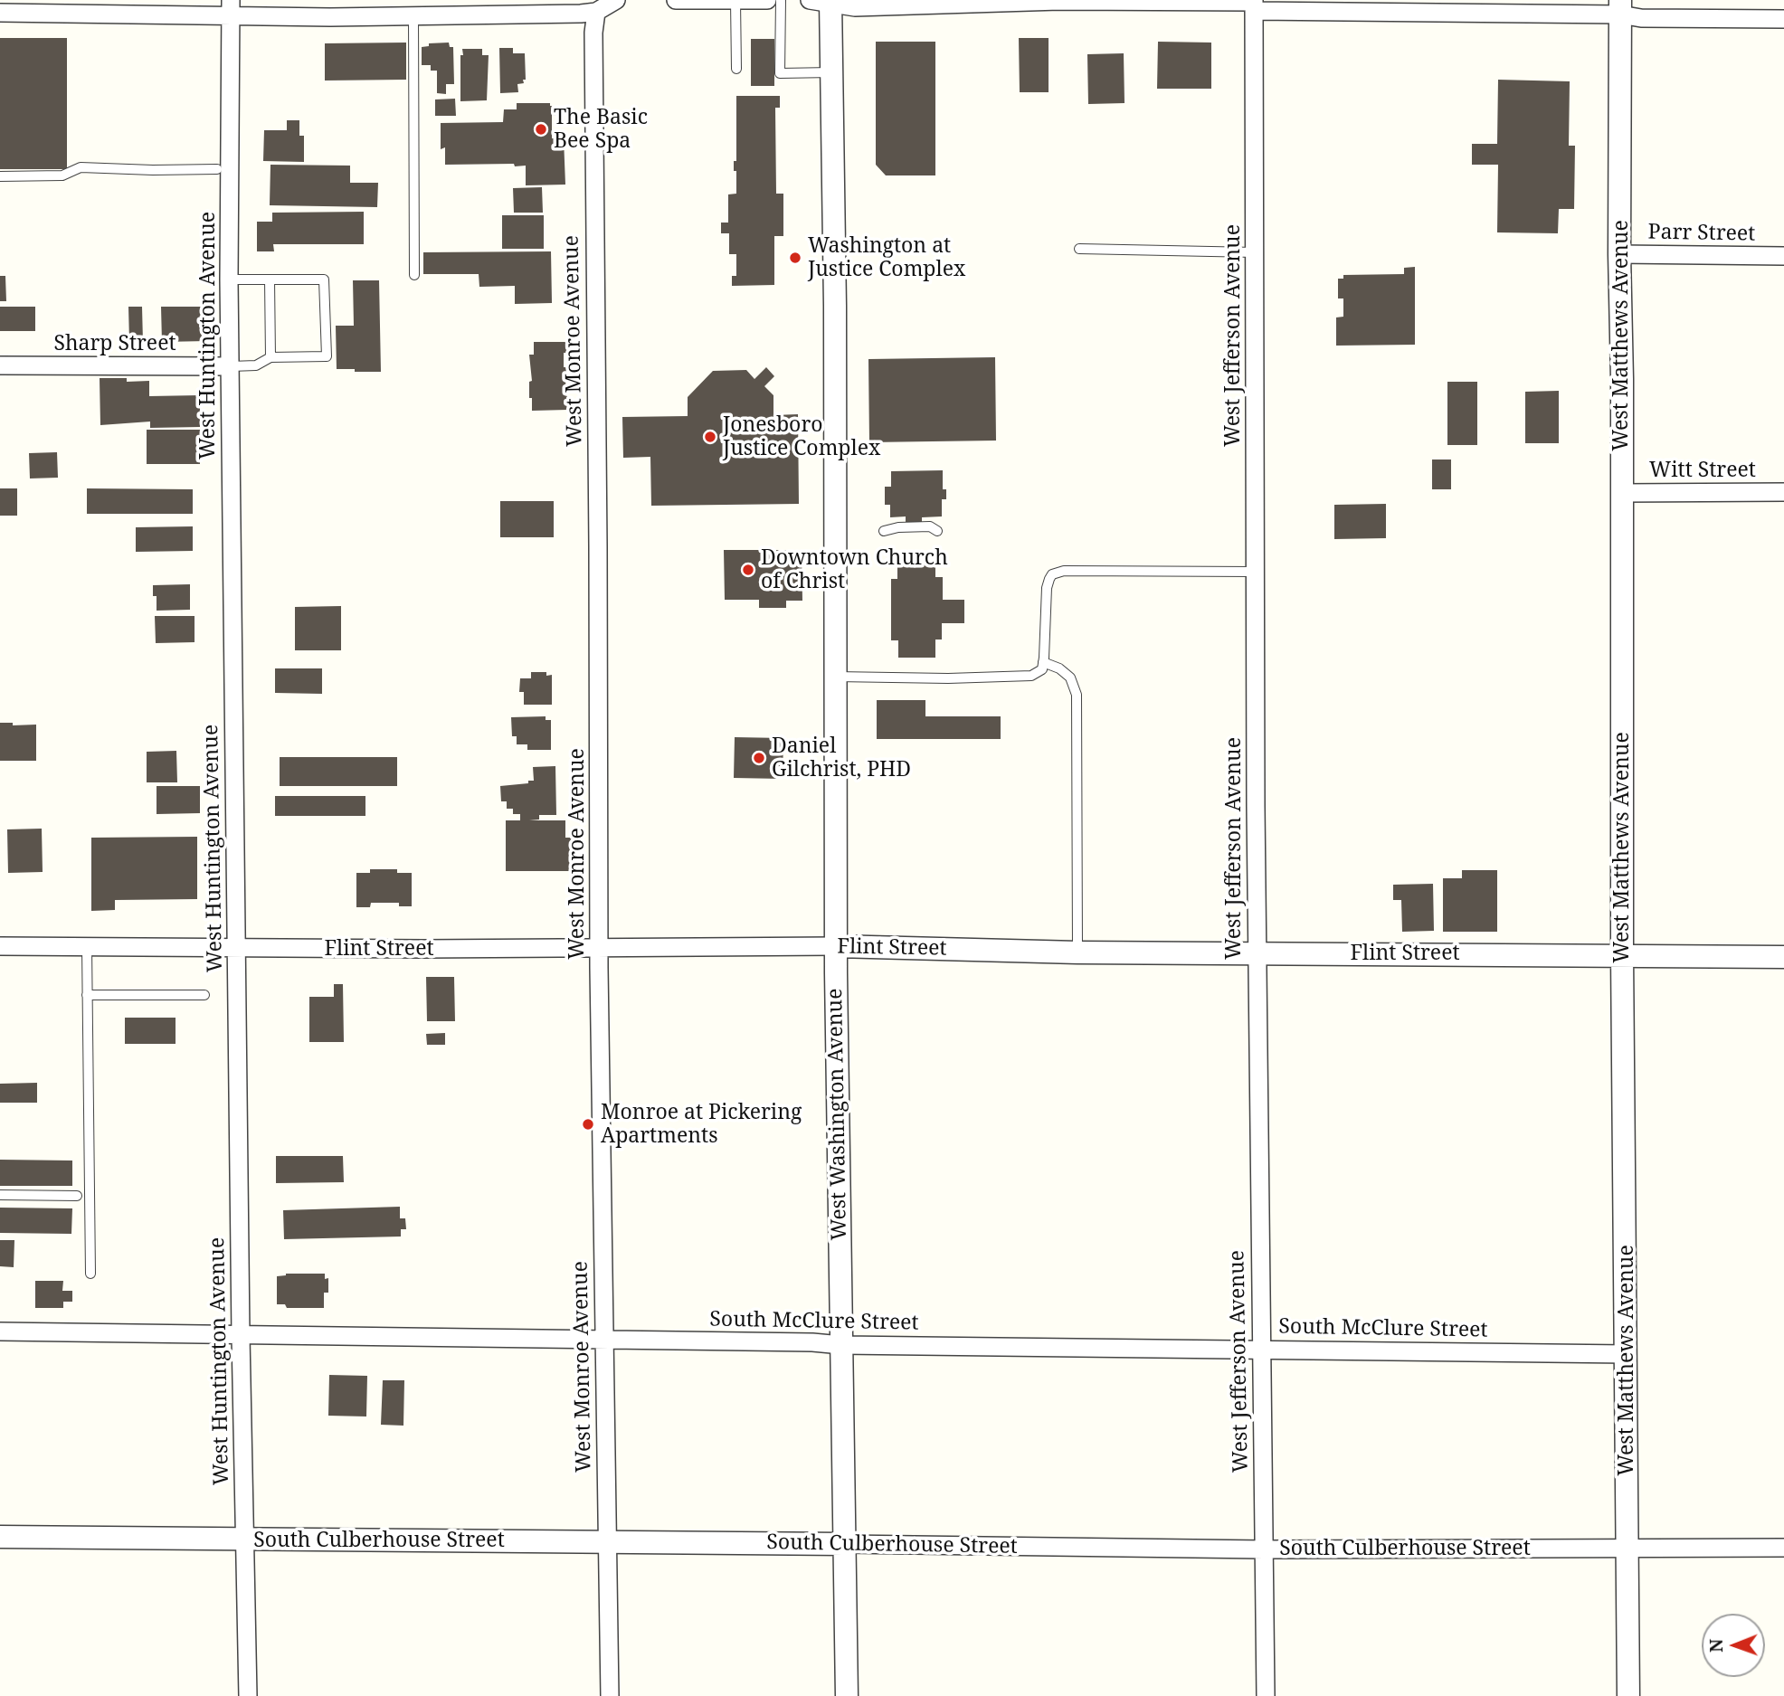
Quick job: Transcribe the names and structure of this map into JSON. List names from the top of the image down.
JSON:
{
  "streets": {
    "street": [
      "Parr Street",
      "West Huntington Avenue",
      "West Jefferson Avenue",
      "West Matthews Avenue",
      "West Monroe Avenue",
      "Sharp Street",
      "Witt Street",
      "Flint Street",
      "West Washington Avenue",
      "South McClure Street",
      "South Culberhouse Street"
    ]
  },
  "crossings": [
    ["Parr Street", "West Matthews Avenue"],
    ["West Huntington Avenue", "Sharp Street"],
    ["West Huntington Avenue", "Flint Street"],
    ["West Huntington Avenue", "South McClure Street"],
    ["West Huntington Avenue", "South Culberhouse Street"],
    ["West Jefferson Avenue", "Flint Street"],
    ["West Jefferson Avenue", "South McClure Street"],
    ["West Jefferson Avenue", "South Culberhouse Street"],
    ["West Matthews Avenue", "Witt Street"],
    ["West Matthews Avenue", "Flint Street"],
    ["West Matthews Avenue", "South McClure Street"],
    ["West Matthews Avenue", "South Culberhouse Street"],
    ["West Monroe Avenue", "Flint Street"],
    ["West Monroe Avenue", "South McClure Street"],
    ["West Monroe Avenue", "South Culberhouse Street"],
    ["Flint Street", "West Washington Avenue"],
    ["West Washington Avenue", "South McClure Street"],
    ["West Washington Avenue", "South Culberhouse Street"]
  ],
  "places": [
    "The Basic Bee Spa",
    "Washington at Justice Complex",
    "Jonesboro Justice Complex",
    "Downtown Church of Christ",
    "Daniel Gilchrist, PHD",
    "Monroe at Pickering Apartments"
  ],
  "north": "left"
}
